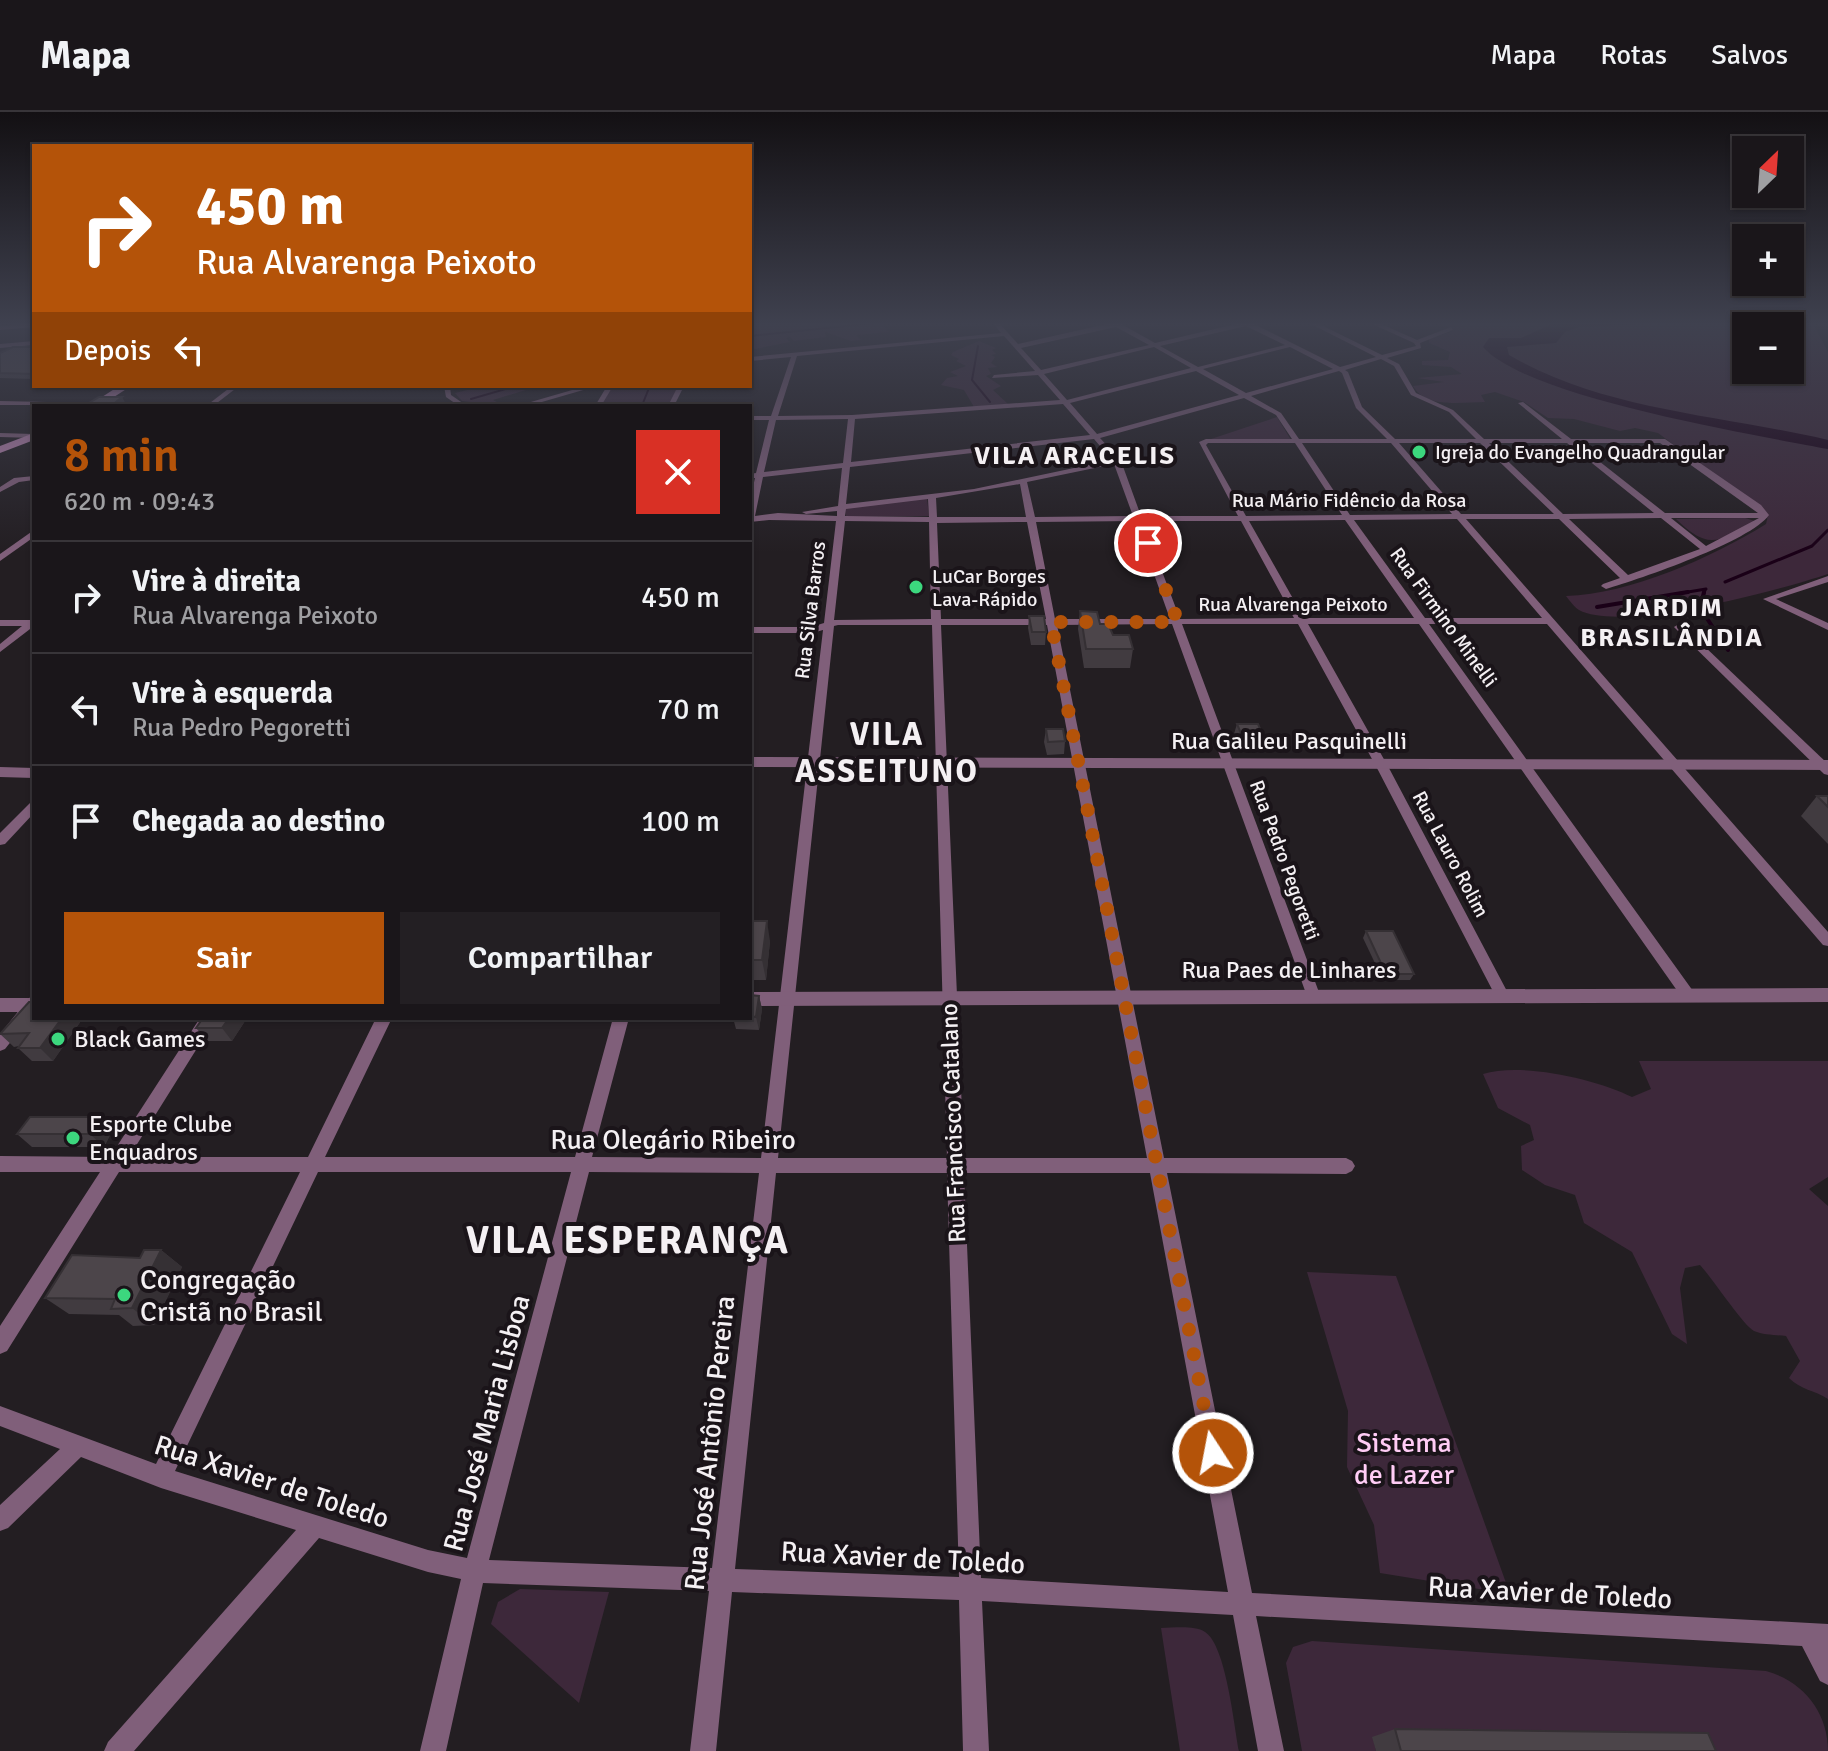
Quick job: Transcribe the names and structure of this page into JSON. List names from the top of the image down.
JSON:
{
  "streets": {
    "street": [
      "Rua Mário Fidêncio da Rosa",
      "Rua Alvarenga Peixoto",
      "Rua Silva Barros",
      "Rua Firmino Minelli",
      "Rua Galileu Pasquinelli",
      "Rua Lauro Rolim",
      "Rua Pedro Pegoretti",
      "Rua Paes de Linhares",
      "Rua Francisco Catalano",
      "Rua Olegário Ribeiro",
      "Rua José Maria Lisboa",
      "Rua José Antônio Pereira",
      "Rua Xavier de Toledo"
    ]
  },
  "crossings": [
    ["Rua Mário Fidêncio da Rosa", "Rua Silva Barros"],
    ["Rua Mário Fidêncio da Rosa", "Rua Firmino Minelli"],
    ["Rua Mário Fidêncio da Rosa", "Rua Lauro Rolim"],
    ["Rua Mário Fidêncio da Rosa", "Rua Pedro Pegoretti"],
    ["Rua Mário Fidêncio da Rosa", "Rua Francisco Catalano"],
    ["Rua Alvarenga Peixoto", "Rua Silva Barros"],
    ["Rua Alvarenga Peixoto", "Rua Firmino Minelli"],
    ["Rua Alvarenga Peixoto", "Rua Lauro Rolim"],
    ["Rua Alvarenga Peixoto", "Rua Pedro Pegoretti"],
    ["Rua Alvarenga Peixoto", "Rua Francisco Catalano"],
    ["Rua Silva Barros", "Rua Galileu Pasquinelli"],
    ["Rua Silva Barros", "Rua Paes de Linhares"],
    ["Rua Silva Barros", "Rua José Antônio Pereira"],
    ["Rua Firmino Minelli", "Rua Galileu Pasquinelli"],
    ["Rua Firmino Minelli", "Rua Lauro Rolim"],
    ["Rua Firmino Minelli", "Rua Paes de Linhares"],
    ["Rua Galileu Pasquinelli", "Rua Lauro Rolim"],
    ["Rua Galileu Pasquinelli", "Rua Pedro Pegoretti"],
    ["Rua Galileu Pasquinelli", "Rua Francisco Catalano"],
    ["Rua Lauro Rolim", "Rua Paes de Linhares"],
    ["Rua Pedro Pegoretti", "Rua Paes de Linhares"],
    ["Rua Paes de Linhares", "Rua Francisco Catalano"],
    ["Rua Paes de Linhares", "Rua José Antônio Pereira"],
    ["Rua Francisco Catalano", "Rua Olegário Ribeiro"],
    ["Rua Francisco Catalano", "Rua Xavier de Toledo"],
    ["Rua Olegário Ribeiro", "Rua José Maria Lisboa"],
    ["Rua Olegário Ribeiro", "Rua José Antônio Pereira"],
    ["Rua José Maria Lisboa", "Rua Xavier de Toledo"],
    ["Rua José Antônio Pereira", "Rua Xavier de Toledo"]
  ],
  "districts": [
    "VILA ARACELIS",
    "JARDIM BRASILÂNDIA",
    "VILA ASSEITUNO",
    "VILA ESPERANÇA"
  ],
  "parks": ["Sistema de Lazer"],
  "places": [
    "Igreja do Evangelho Quadrangular",
    "LuCar Borges Lava-Rápido",
    "Black Games",
    "Esporte Clube Enquadros",
    "Congregação Cristã no Brasil"
  ],
  "north": "top right",
  "page": {
    "header": "Mapa",
    "nav": ["Mapa", "Rotas", "Salvos"],
    "map_buttons": ["+", "−"],
    "turn": ["450 m", "Rua Alvarenga Peixoto"],
    "then": "Depois",
    "heading": ["8 min", "620 m · 09:43"],
    "list": [
      {
        "name": "Vire à direita",
        "note": "Rua Alvarenga Peixoto",
        "value": "450 m"
      },
      {
        "name": "Vire à esquerda",
        "note": "Rua Pedro Pegoretti",
        "value": "70 m"
      },
      {
        "name": "Chegada ao destino",
        "value": "100 m"
      }
    ],
    "buttons": ["Sair", "Compartilhar"]
  }
}
